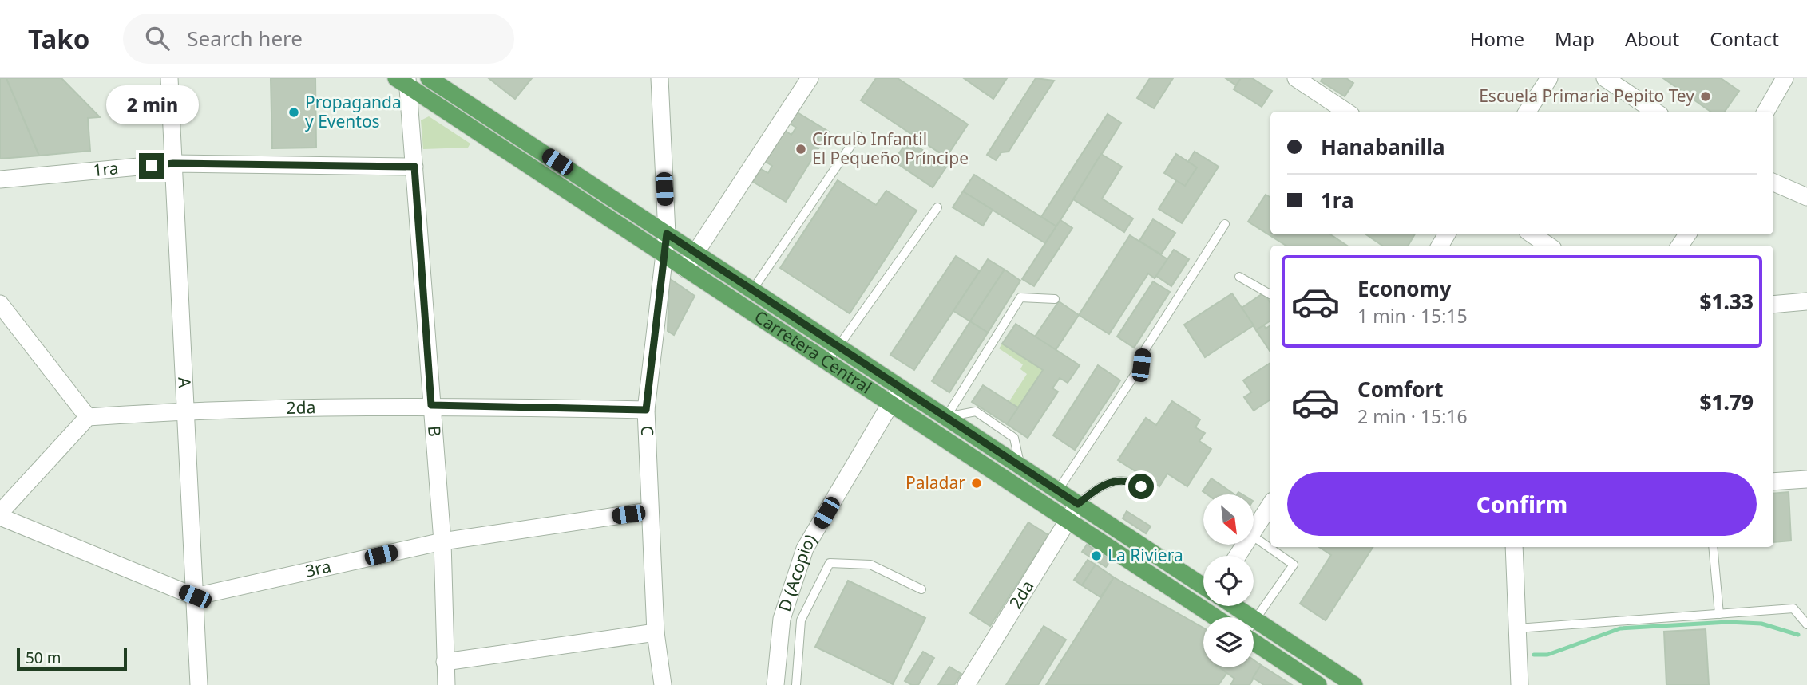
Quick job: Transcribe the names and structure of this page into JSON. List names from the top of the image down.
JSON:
{
  "streets": {
    "main road": ["Carretera Central"],
    "street": [
      "1ra",
      "A",
      "2da",
      "B",
      "C",
      "3ra",
      "D (Acopio)"
    ]
  },
  "crossings": [
    ["1ra", "A"],
    ["1ra", "B"],
    ["Carretera Central", "2da"],
    ["Carretera Central", "B"],
    ["Carretera Central", "C"],
    ["Carretera Central", "D (Acopio)"],
    ["A", "2da"],
    ["A", "3ra"],
    ["2da", "B"],
    ["2da", "C"],
    ["B", "3ra"],
    ["C", "3ra"]
  ],
  "places": [
    "Escuela Primaria Pepito Tey",
    "Propaganda y Eventos",
    "Círculo Infantil El Pequeño Príncipe",
    "Paladar",
    "La Riviera"
  ],
  "scale_bar": "50 m",
  "north": "bottom right",
  "page": {
    "header": "Tako",
    "search": "Search here",
    "nav": [
      "Home",
      "Map",
      "About",
      "Contact"
    ],
    "bubble": "2 min",
    "banner": ["Hanabanilla", "1ra"],
    "list": [
      {
        "name": "Economy",
        "note": "1 min · 15:15",
        "value": "$1.33"
      },
      {
        "name": "Comfort",
        "note": "2 min · 15:16",
        "value": "$1.79"
      }
    ],
    "buttons": "Confirm",
    "scale": "50 m"
  }
}
